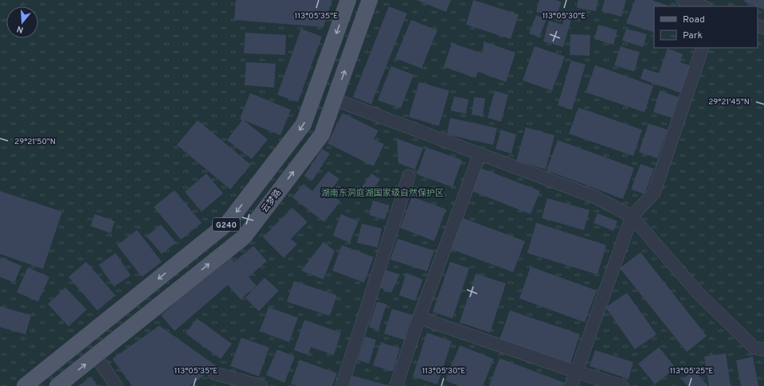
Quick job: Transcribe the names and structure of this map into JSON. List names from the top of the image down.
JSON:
{
  "streets": {
    "main road": ["云梦路", "G240"]
  },
  "parks": ["湖南东洞庭湖国家级自然保护区"],
  "legend": ["Road", "Park"],
  "north": "bottom",
  "coordinates": [
    "113°05'35\"E",
    "113°05'30\"E",
    "29°21'45\"N",
    "29°21'50\"N",
    "113°05'25\"E"
  ]
}
